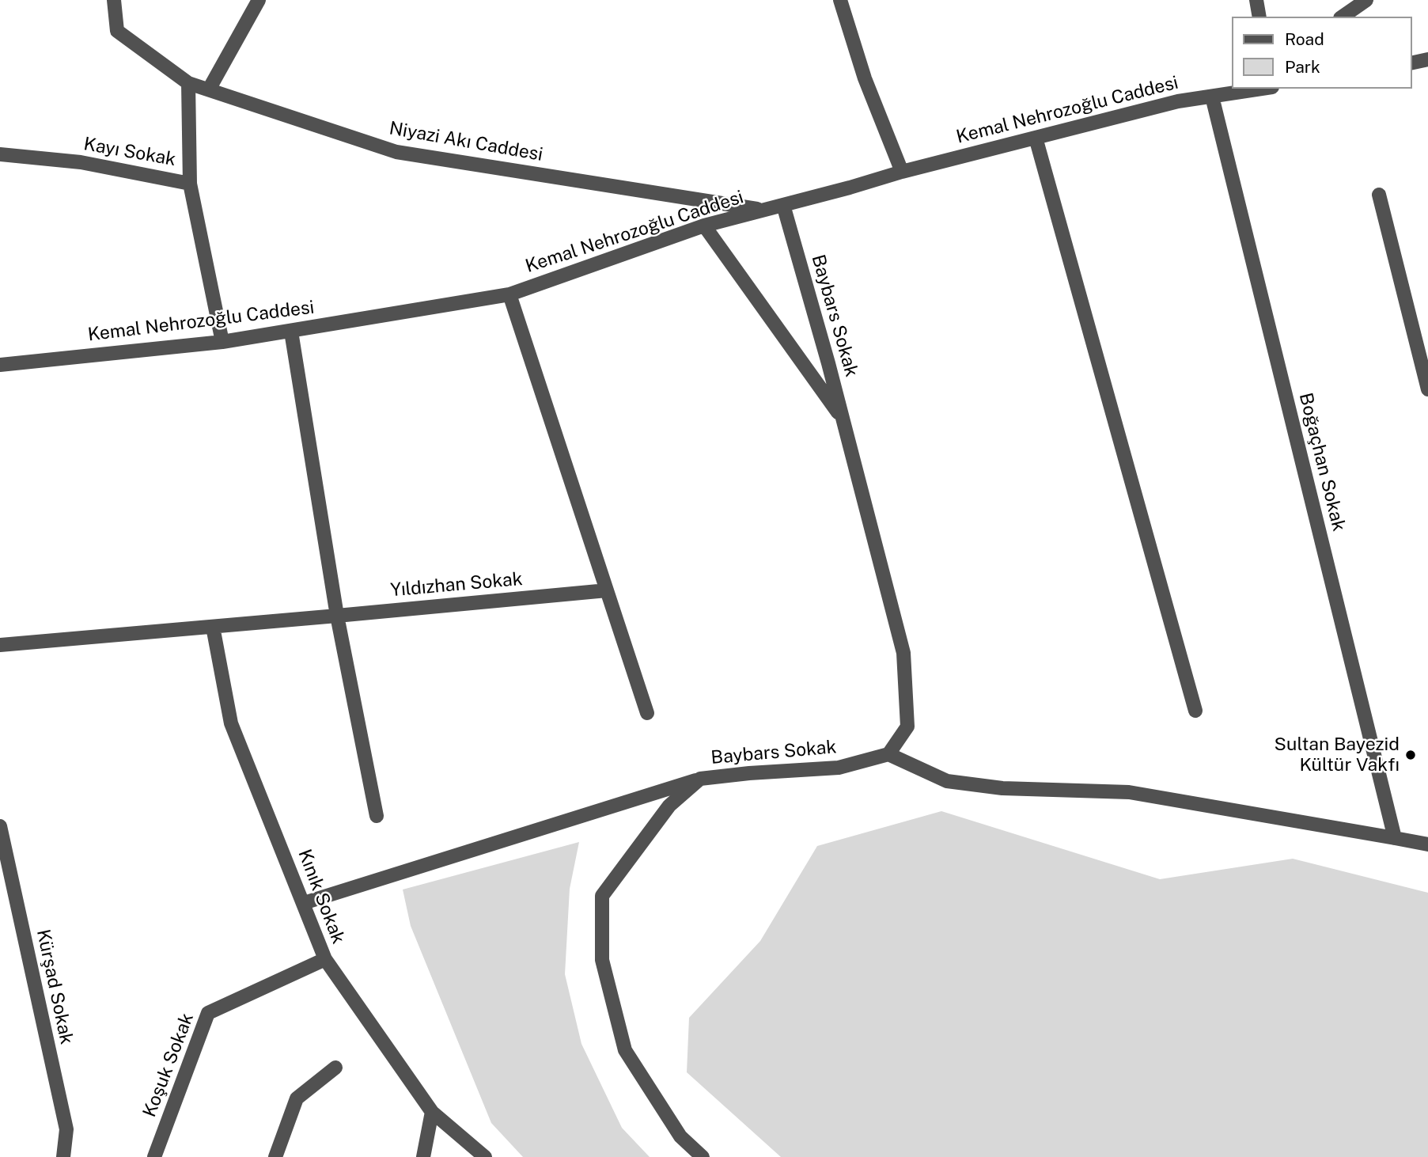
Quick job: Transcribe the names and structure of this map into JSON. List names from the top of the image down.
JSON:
{
  "streets": {
    "street": [
      "Kemal Nehrozoğlu Caddesi",
      "Niyazi Akı Caddesi",
      "Kayı Sokak",
      "Baybars Sokak",
      "Boğaçhan Sokak",
      "Yıldızhan Sokak",
      "Kınık Sokak",
      "Kürşad Sokak",
      "Koşuk Sokak"
    ]
  },
  "crossings": [
    ["Kemal Nehrozoğlu Caddesi", "Niyazi Akı Caddesi"],
    ["Kemal Nehrozoğlu Caddesi", "Kayı Sokak"],
    ["Kemal Nehrozoğlu Caddesi", "Baybars Sokak"],
    ["Kemal Nehrozoğlu Caddesi", "Boğaçhan Sokak"],
    ["Yıldızhan Sokak", "Kınık Sokak"],
    ["Kınık Sokak", "Koşuk Sokak"]
  ],
  "places": ["Sultan Bayezid Kültür Vakfı"],
  "legend": ["Road", "Park"]
}
